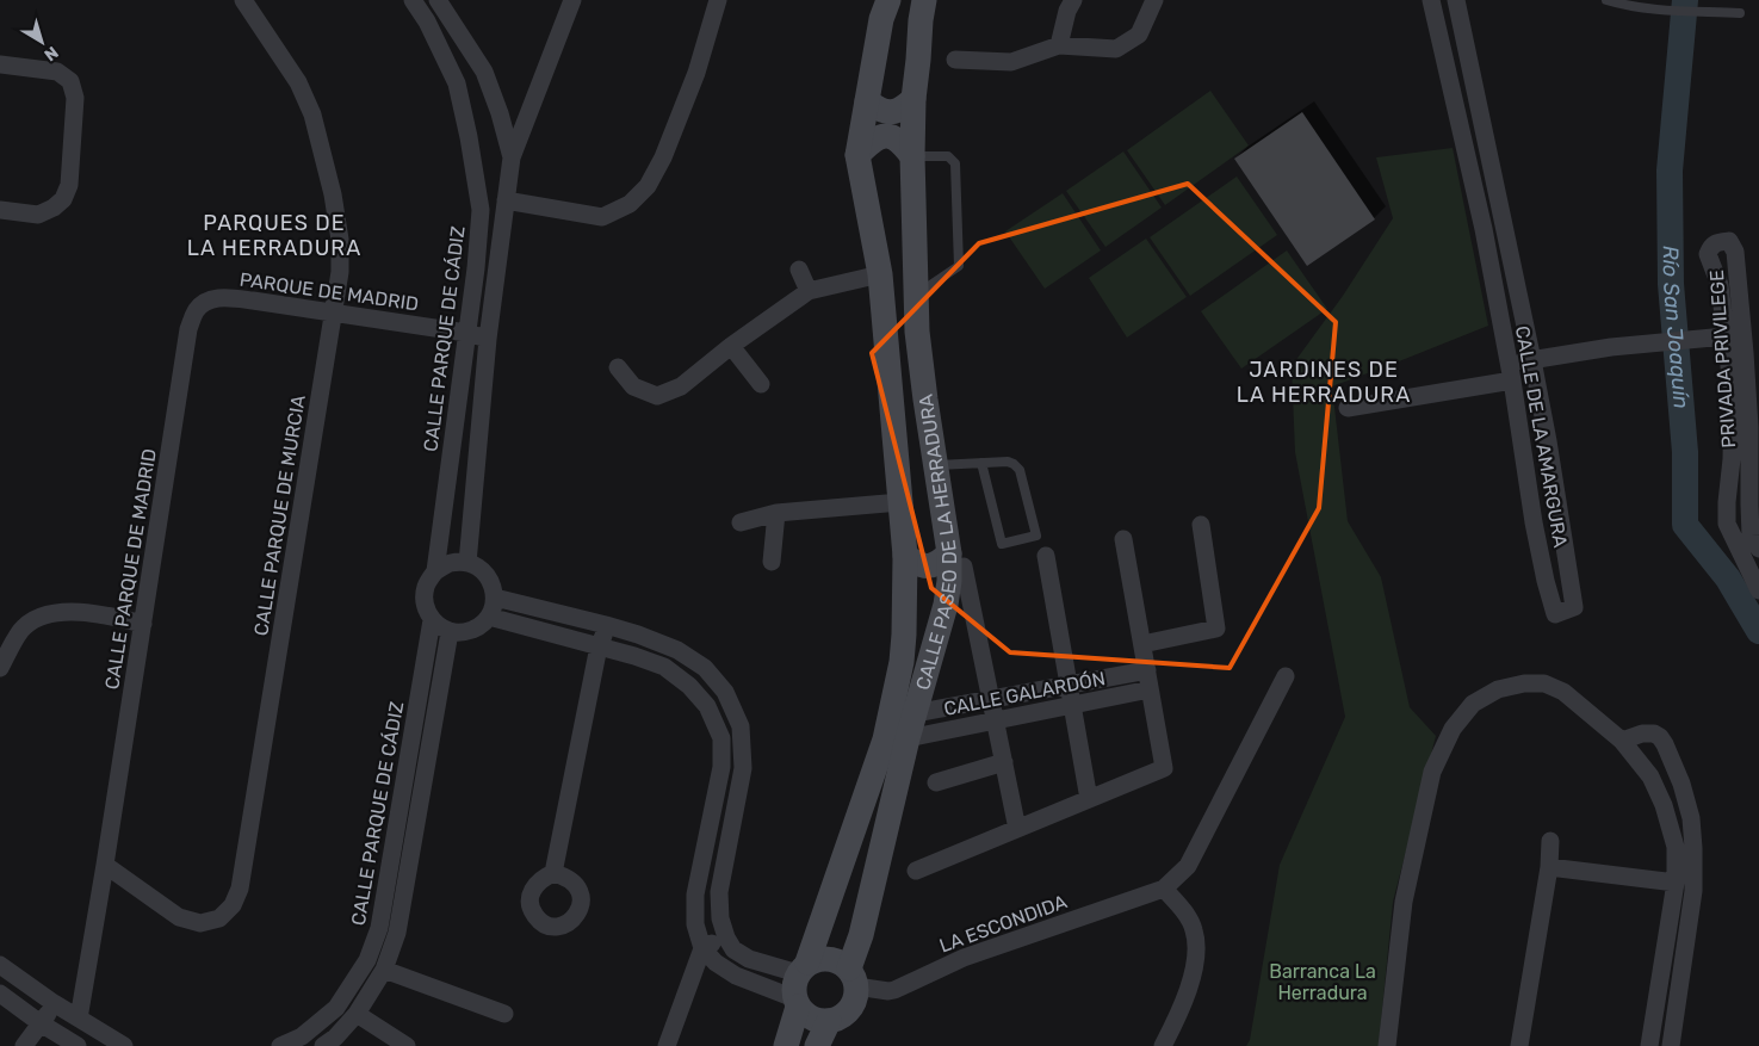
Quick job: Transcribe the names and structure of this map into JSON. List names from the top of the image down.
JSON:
{
  "streets": {
    "main road": ["CALLE PASEO DE LA HERRADURA"],
    "street": [
      "PARQUE DE MADRID",
      "CALLE PARQUE DE CÁDIZ",
      "PRIVADA PRIVILEGE",
      "CALLE DE LA AMARGURA",
      "CALLE PARQUE DE MURCIA",
      "CALLE PARQUE DE MADRID",
      "CALLE GALARDÓN",
      "LA ESCONDIDA"
    ]
  },
  "crossings": [
    ["PARQUE DE MADRID", "CALLE PARQUE DE CÁDIZ"],
    ["PARQUE DE MADRID", "CALLE PARQUE DE MURCIA"],
    ["PARQUE DE MADRID", "CALLE PARQUE DE MADRID"],
    ["PRIVADA PRIVILEGE", "CALLE DE LA AMARGURA"],
    ["CALLE PARQUE DE MURCIA", "CALLE PARQUE DE MADRID"],
    ["CALLE PASEO DE LA HERRADURA", "CALLE GALARDÓN"],
    ["CALLE PASEO DE LA HERRADURA", "LA ESCONDIDA"]
  ],
  "districts": ["PARQUES DE LA HERRADURA", "JARDINES DE LA HERRADURA"],
  "water": ["Río San Joaquín"],
  "parks": ["Barranca La Herradura"],
  "north": "bottom right"
}
